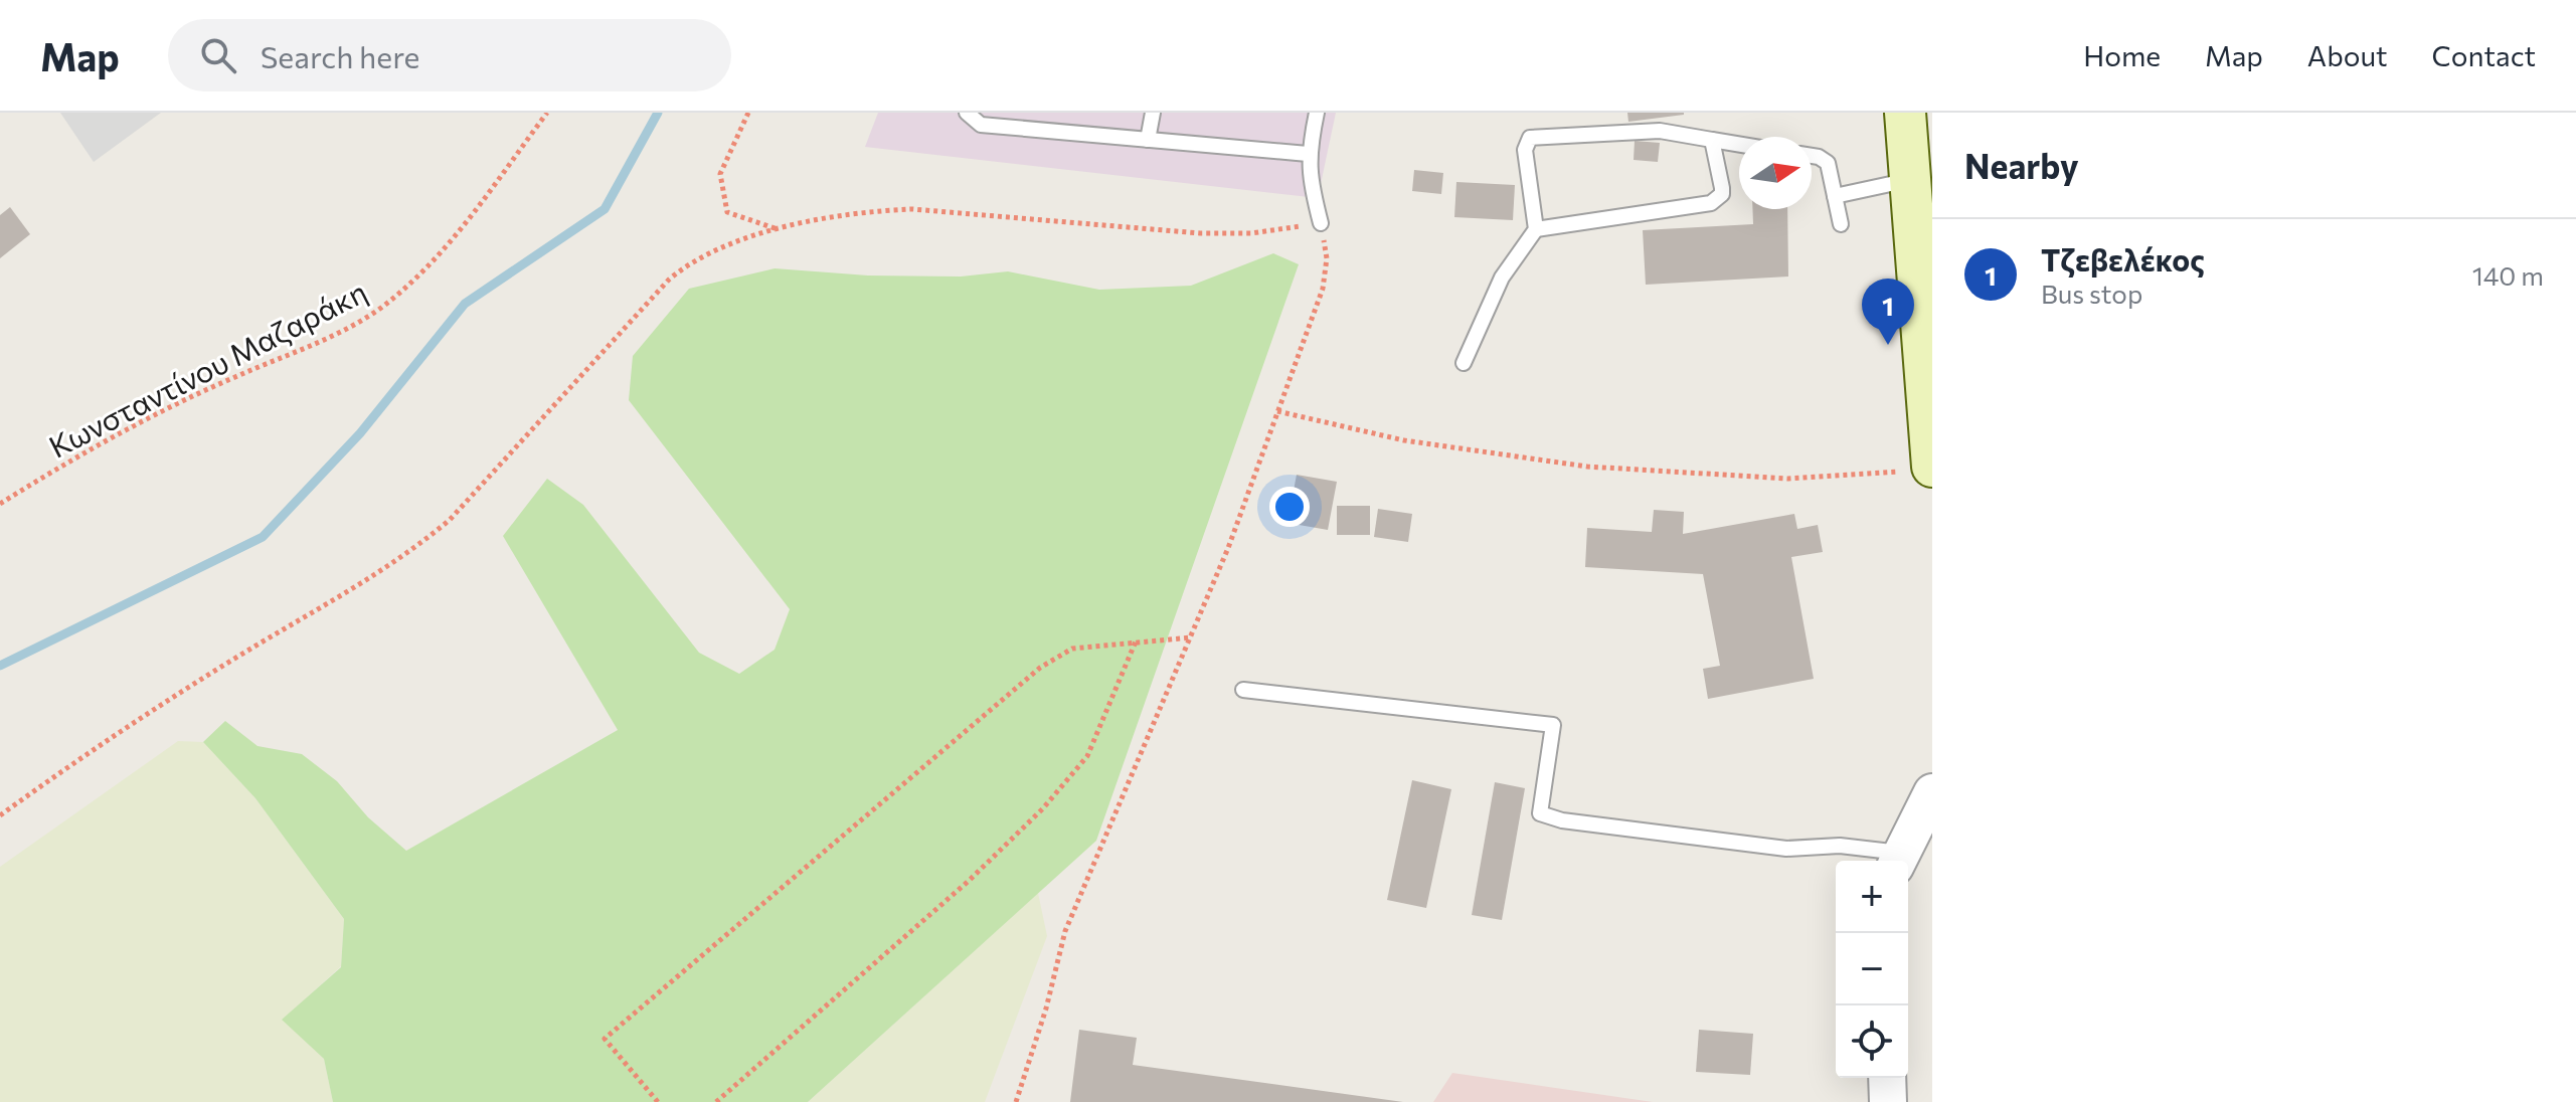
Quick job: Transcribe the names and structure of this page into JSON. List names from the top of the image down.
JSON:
{
  "streets": {
    "path": ["Κωνσταντίνου Μαζαράκη"]
  },
  "north": "right",
  "page": {
    "header": "Map",
    "search": "Search here",
    "nav": [
      "Home",
      "Map",
      "About",
      "Contact"
    ],
    "heading": "Nearby",
    "list": [
      {
        "mark": "1",
        "name": "Τζεβελέκος",
        "note": "Bus stop",
        "value": "140 m"
      }
    ],
    "pins": "1",
    "map_buttons": ["+", "−"]
  }
}
